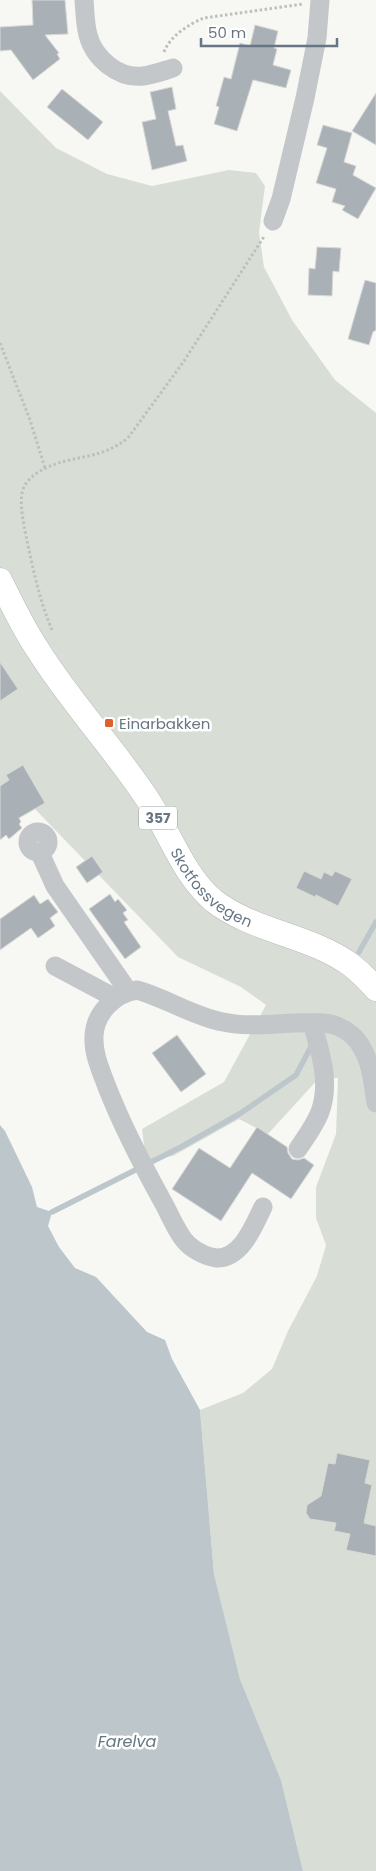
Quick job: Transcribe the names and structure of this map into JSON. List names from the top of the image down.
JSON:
{
  "streets": {
    "main road": ["357", "Skotfossvegen"]
  },
  "water": ["Farelva"],
  "places": {
    "transit": ["Einarbakken"]
  },
  "scale_bar": "50 m"
}
